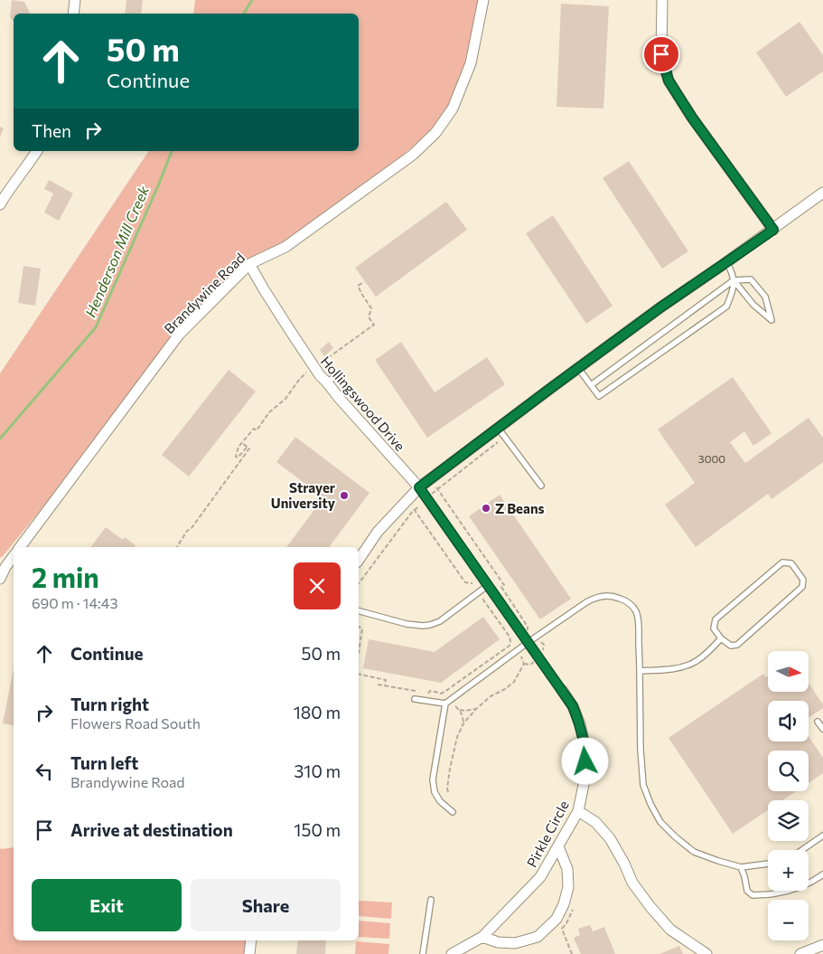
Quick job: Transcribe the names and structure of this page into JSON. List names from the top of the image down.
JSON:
{
  "streets": {
    "street": ["Brandywine Road", "Hollingswood Drive", "Pirkle Circle"]
  },
  "crossings": [
    ["Brandywine Road", "Hollingswood Drive"]
  ],
  "water": ["Henderson Mill Creek"],
  "places": ["Strayer University", "Z Beans"],
  "house_numbers": ["3000"],
  "north": "right",
  "page": {
    "turn": ["50 m", "Continue"],
    "then": "Then",
    "heading": ["2 min", "690 m · 14:43"],
    "list": [
      {
        "name": "Continue",
        "value": "50 m"
      },
      {
        "name": "Turn right",
        "note": "Flowers Road South",
        "value": "180 m"
      },
      {
        "name": "Turn left",
        "note": "Brandywine Road",
        "value": "310 m"
      },
      {
        "name": "Arrive at destination",
        "value": "150 m"
      }
    ],
    "map_buttons": ["+", "−"],
    "buttons": ["Exit", "Share"]
  }
}
